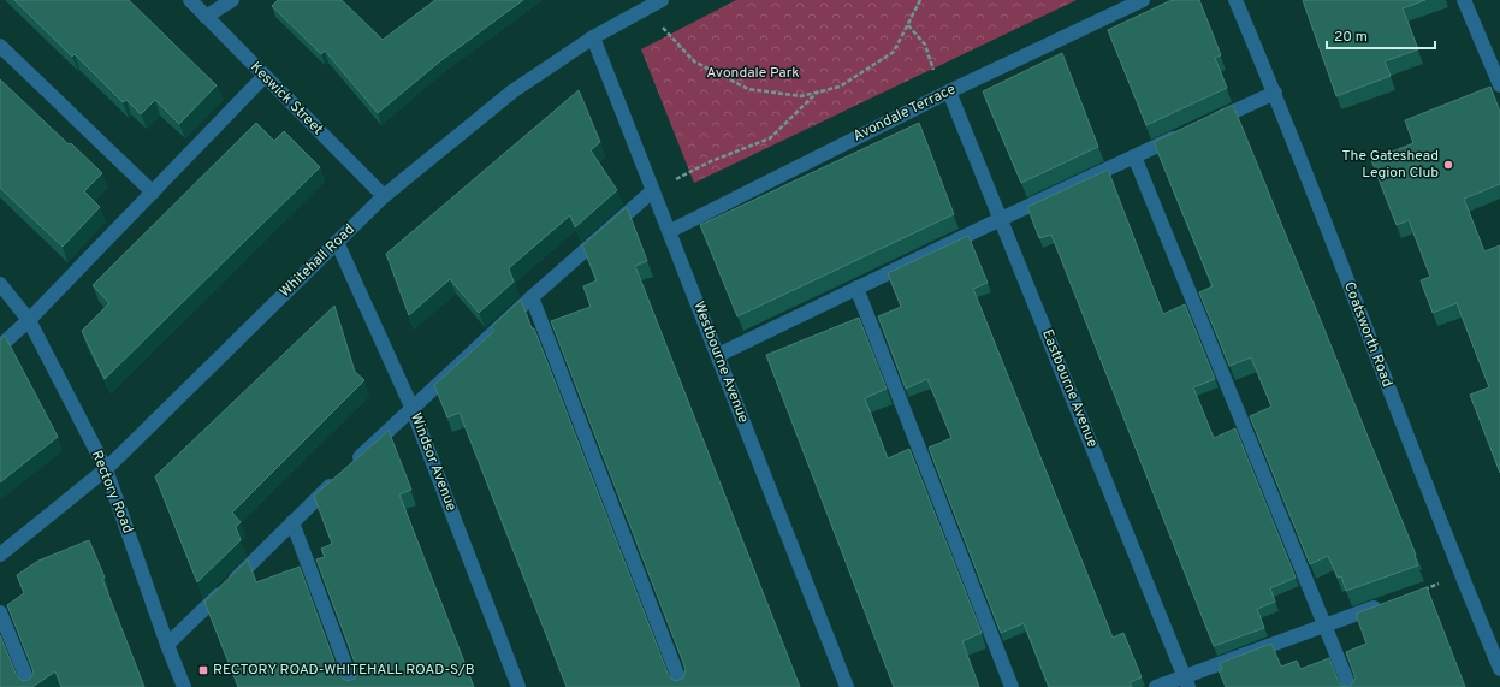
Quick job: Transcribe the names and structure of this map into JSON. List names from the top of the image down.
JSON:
{
  "streets": {
    "street": [
      "Keswick Street",
      "Avondale Terrace",
      "Whitehall Road",
      "Coatsworth Road",
      "Westbourne Avenue",
      "Eastbourne Avenue",
      "Windsor Avenue",
      "Rectory Road"
    ]
  },
  "crossings": [
    ["Keswick Street", "Whitehall Road"],
    ["Avondale Terrace", "Westbourne Avenue"],
    ["Avondale Terrace", "Eastbourne Avenue"],
    ["Whitehall Road", "Westbourne Avenue"],
    ["Whitehall Road", "Windsor Avenue"],
    ["Whitehall Road", "Rectory Road"]
  ],
  "parks": ["Avondale Park"],
  "places": {
    "other": ["The Gateshead Legion Club"],
    "transit": ["RECTORY ROAD-WHITEHALL ROAD-S/B"]
  },
  "scale_bar": "20 m"
}
